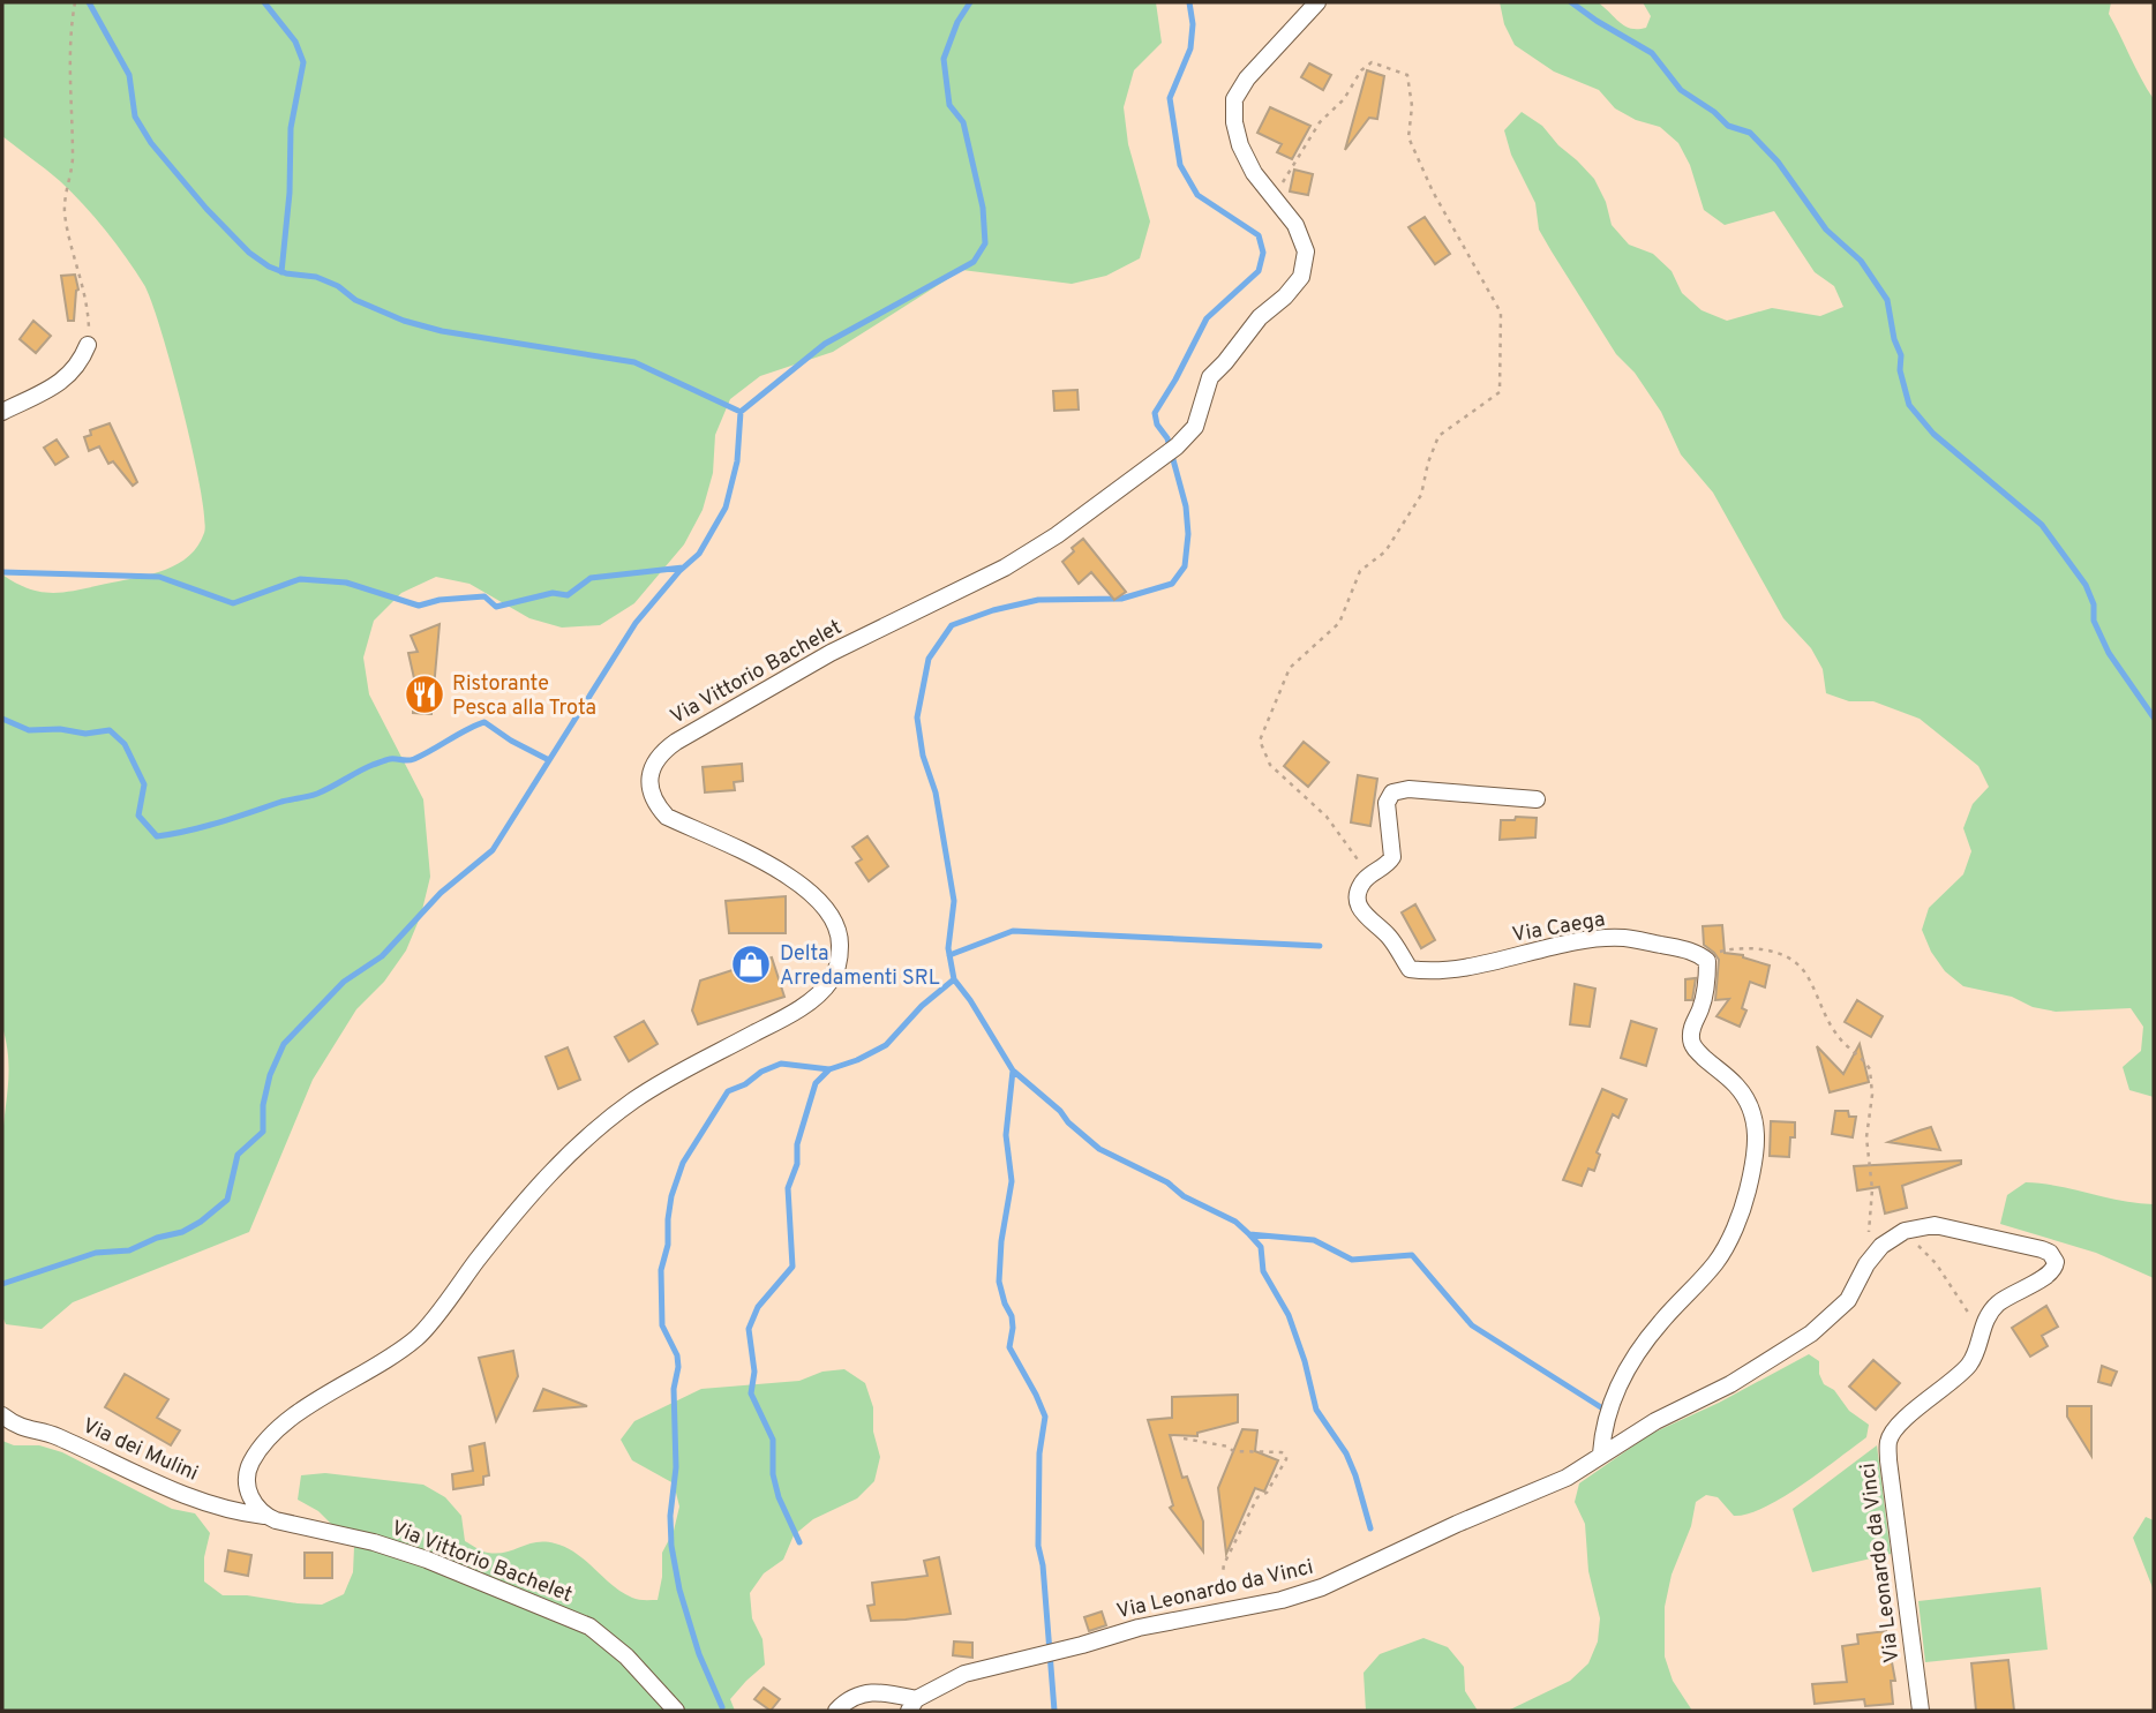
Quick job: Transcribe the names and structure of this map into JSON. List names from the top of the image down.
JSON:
{
  "streets": {
    "street": [
      "Via Vittorio Bachelet",
      "Via Caega",
      "Via dei Mulini",
      "Via Leonardo da Vinci"
    ]
  },
  "crossings": [
    ["Via Vittorio Bachelet", "Via dei Mulini"]
  ],
  "places": {
    "restaurant": ["Ristorante Pesca alla Trota"],
    "shop": ["Delta Arredamenti SRL"]
  }
}
